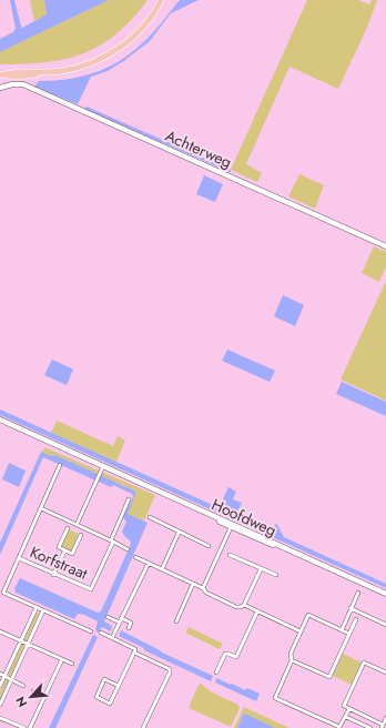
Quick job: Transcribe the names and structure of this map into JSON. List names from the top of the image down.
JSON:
{
  "streets": {
    "main road": ["Achterweg", "Hoofdweg"],
    "street": ["Korfstraat"]
  },
  "north": "bottom left"
}
